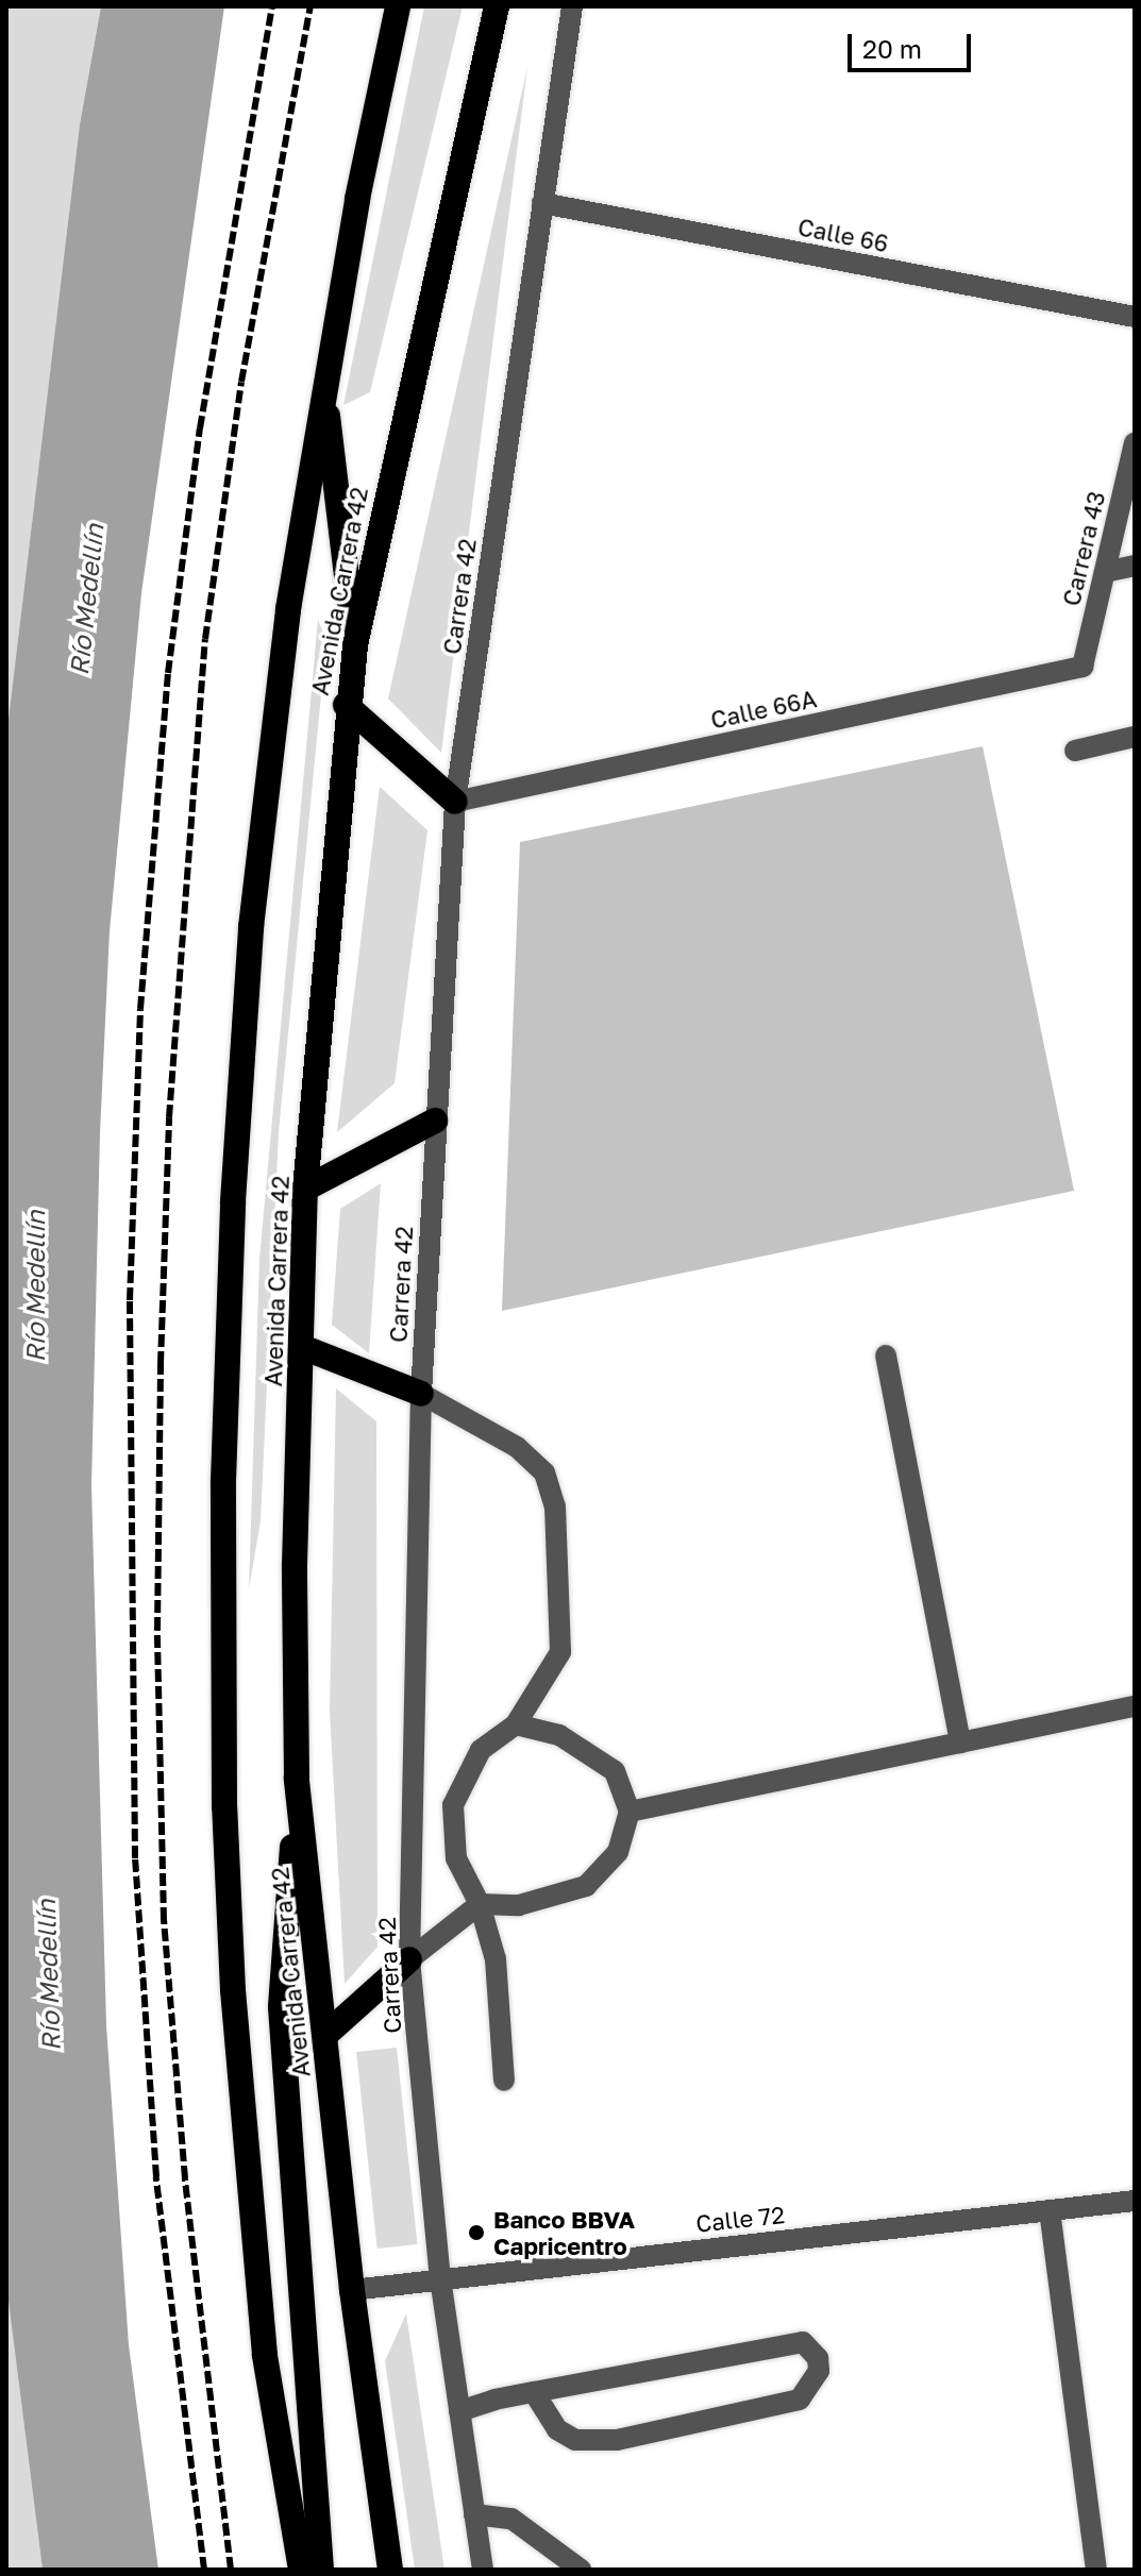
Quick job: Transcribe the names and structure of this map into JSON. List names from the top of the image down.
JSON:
{
  "streets": {
    "highway": ["Avenida Carrera 42"],
    "street": [
      "Calle 66",
      "Carrera 43",
      "Carrera 42",
      "Calle 66A",
      "Calle 72"
    ]
  },
  "crossings": [
    ["Calle 66", "Carrera 42"],
    ["Carrera 43", "Calle 66A"],
    ["Avenida Carrera 42", "Calle 72"],
    ["Carrera 42", "Calle 66A"],
    ["Carrera 42", "Calle 72"]
  ],
  "water": ["Río Medellín"],
  "places": ["Banco BBVA Capricentro"],
  "scale_bar": "20 m"
}
